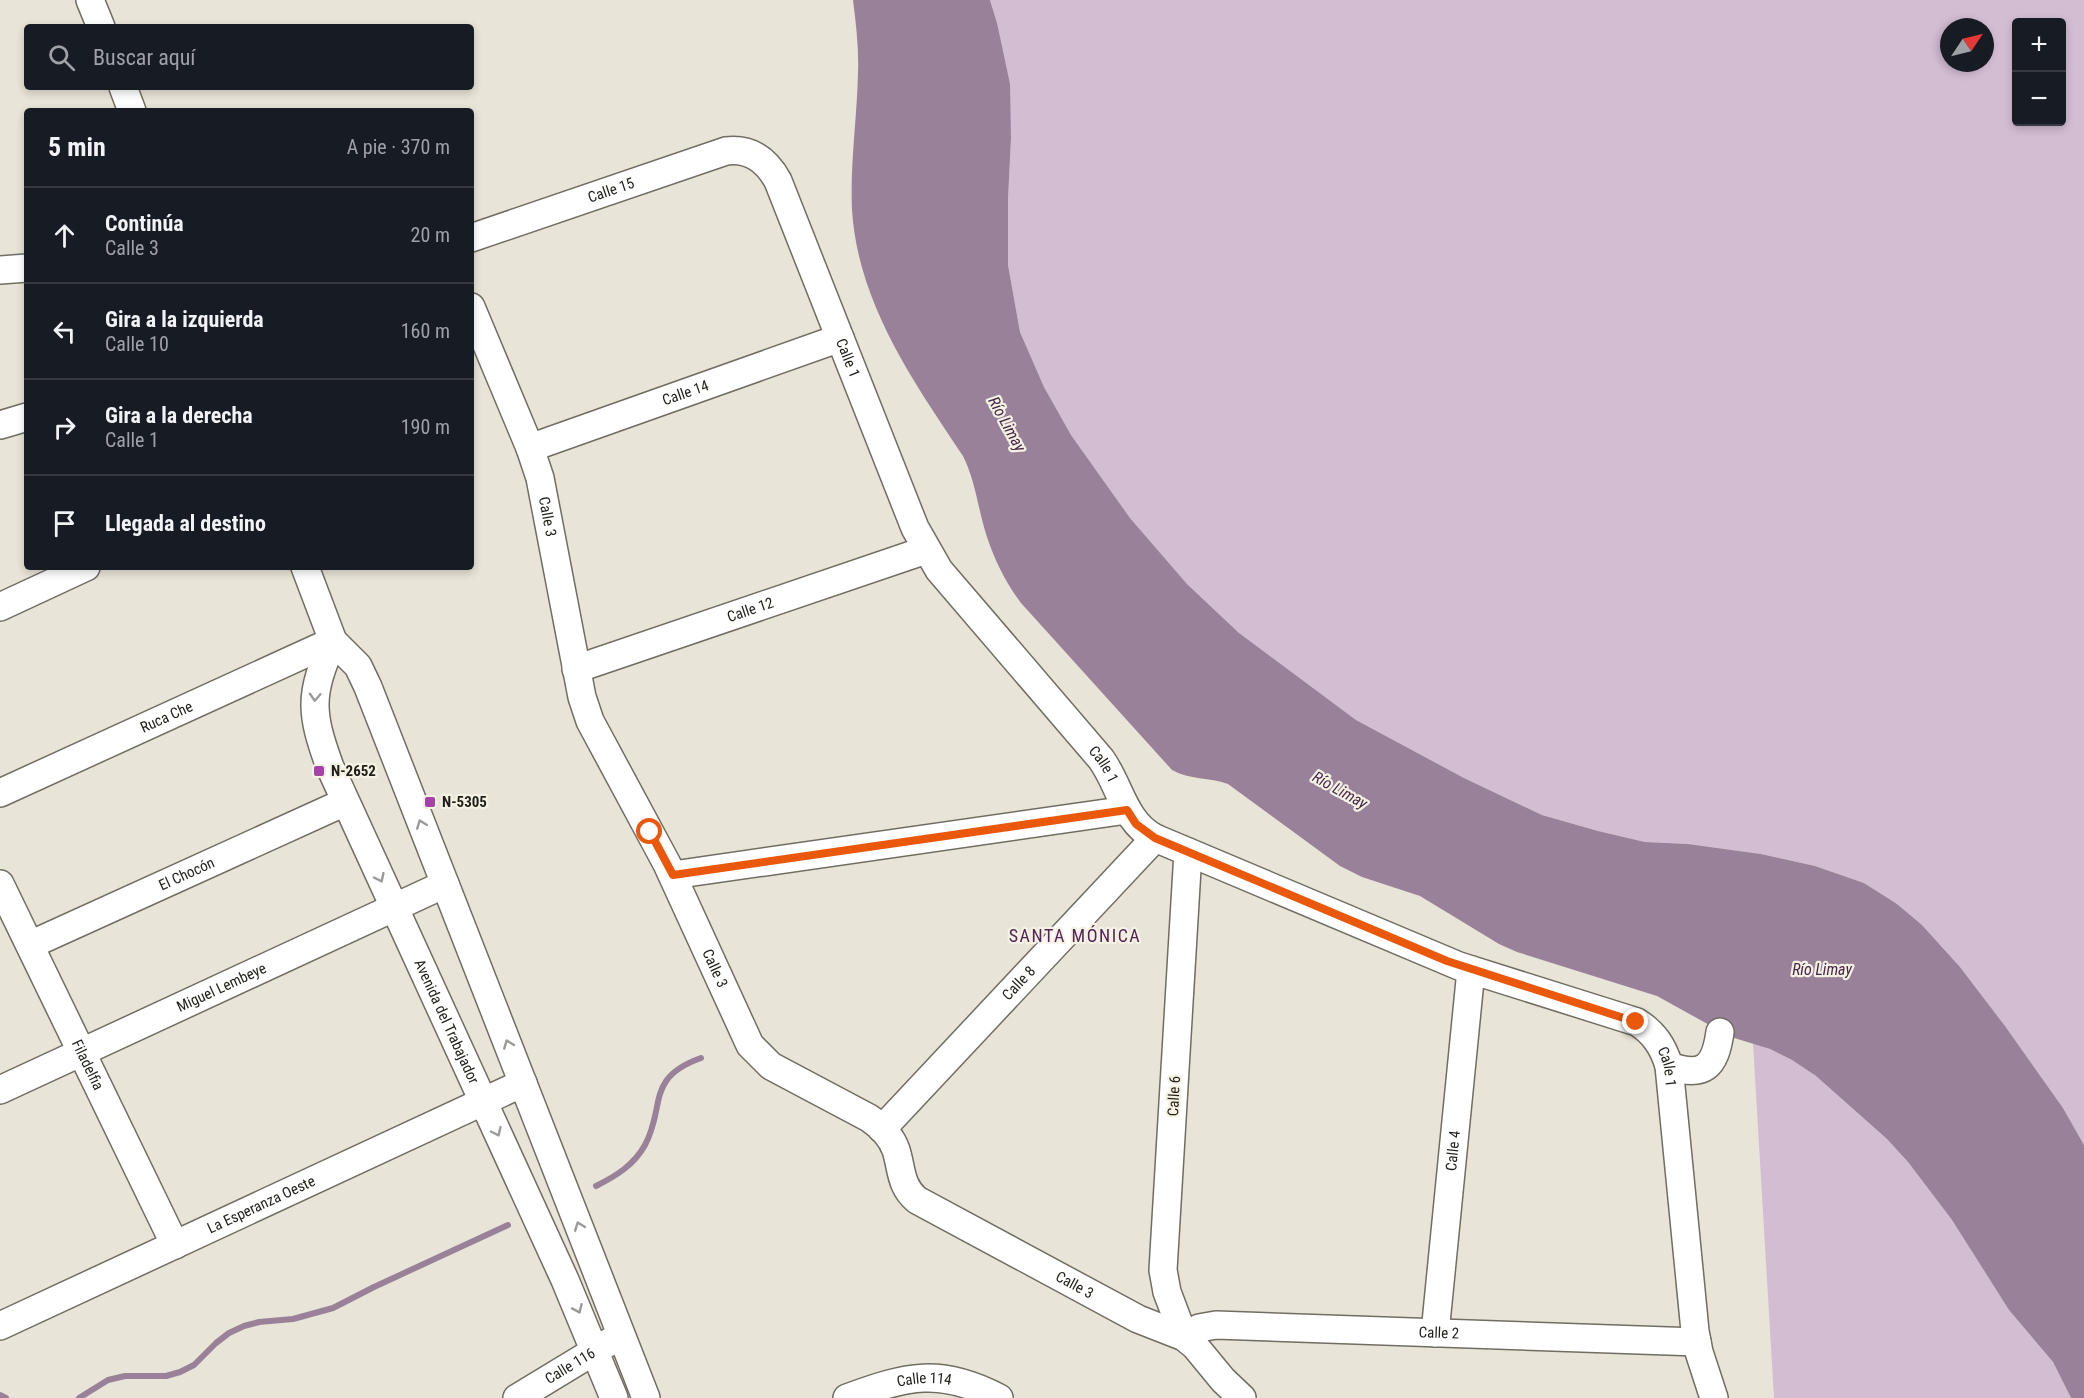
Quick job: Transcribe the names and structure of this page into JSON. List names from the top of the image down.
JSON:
{
  "streets": {
    "street": [
      "Calle 15",
      "Calle 1",
      "Calle 14",
      "Calle 3",
      "Calle 12",
      "Ruca Che",
      "El Chocón",
      "Calle 8",
      "Miguel Lembeye",
      "Avenida del Trabajador",
      "Filadelfia",
      "Calle 6",
      "Calle 4",
      "La Esperanza Oeste",
      "Calle 2",
      "Calle 116",
      "Calle 114"
    ]
  },
  "crossings": [
    ["Calle 15", "Calle 1"],
    ["Calle 1", "Calle 14"],
    ["Calle 1", "Calle 12"],
    ["Calle 1", "Calle 8"],
    ["Calle 1", "Calle 6"],
    ["Calle 1", "Calle 4"],
    ["Calle 1", "Calle 2"],
    ["Calle 14", "Calle 3"],
    ["Calle 3", "Calle 12"],
    ["Calle 3", "Calle 8"],
    ["Calle 3", "Calle 6"],
    ["Calle 3", "Calle 2"],
    ["Ruca Che", "Avenida del Trabajador"],
    ["El Chocón", "Avenida del Trabajador"],
    ["El Chocón", "Filadelfia"],
    ["Miguel Lembeye", "Avenida del Trabajador"],
    ["Miguel Lembeye", "Filadelfia"],
    ["Avenida del Trabajador", "La Esperanza Oeste"],
    ["Avenida del Trabajador", "Calle 116"],
    ["Filadelfia", "La Esperanza Oeste"],
    ["Calle 6", "Calle 2"],
    ["Calle 4", "Calle 2"]
  ],
  "districts": ["SANTA MÓNICA"],
  "water": ["Río Limay"],
  "places": {
    "transit": ["N-2652", "N-5305"]
  },
  "north": "top right",
  "page": {
    "map_buttons": ["+", "−"],
    "search": "Buscar aquí",
    "heading": ["5 min", "A pie · 370 m"],
    "list": [
      ["Continúa", "Calle 3", "20 m"],
      ["Gira a la izquierda", "Calle 10", "160 m"],
      ["Gira a la derecha", "Calle 1", "190 m"],
      "Llegada al destino"
    ]
  }
}
